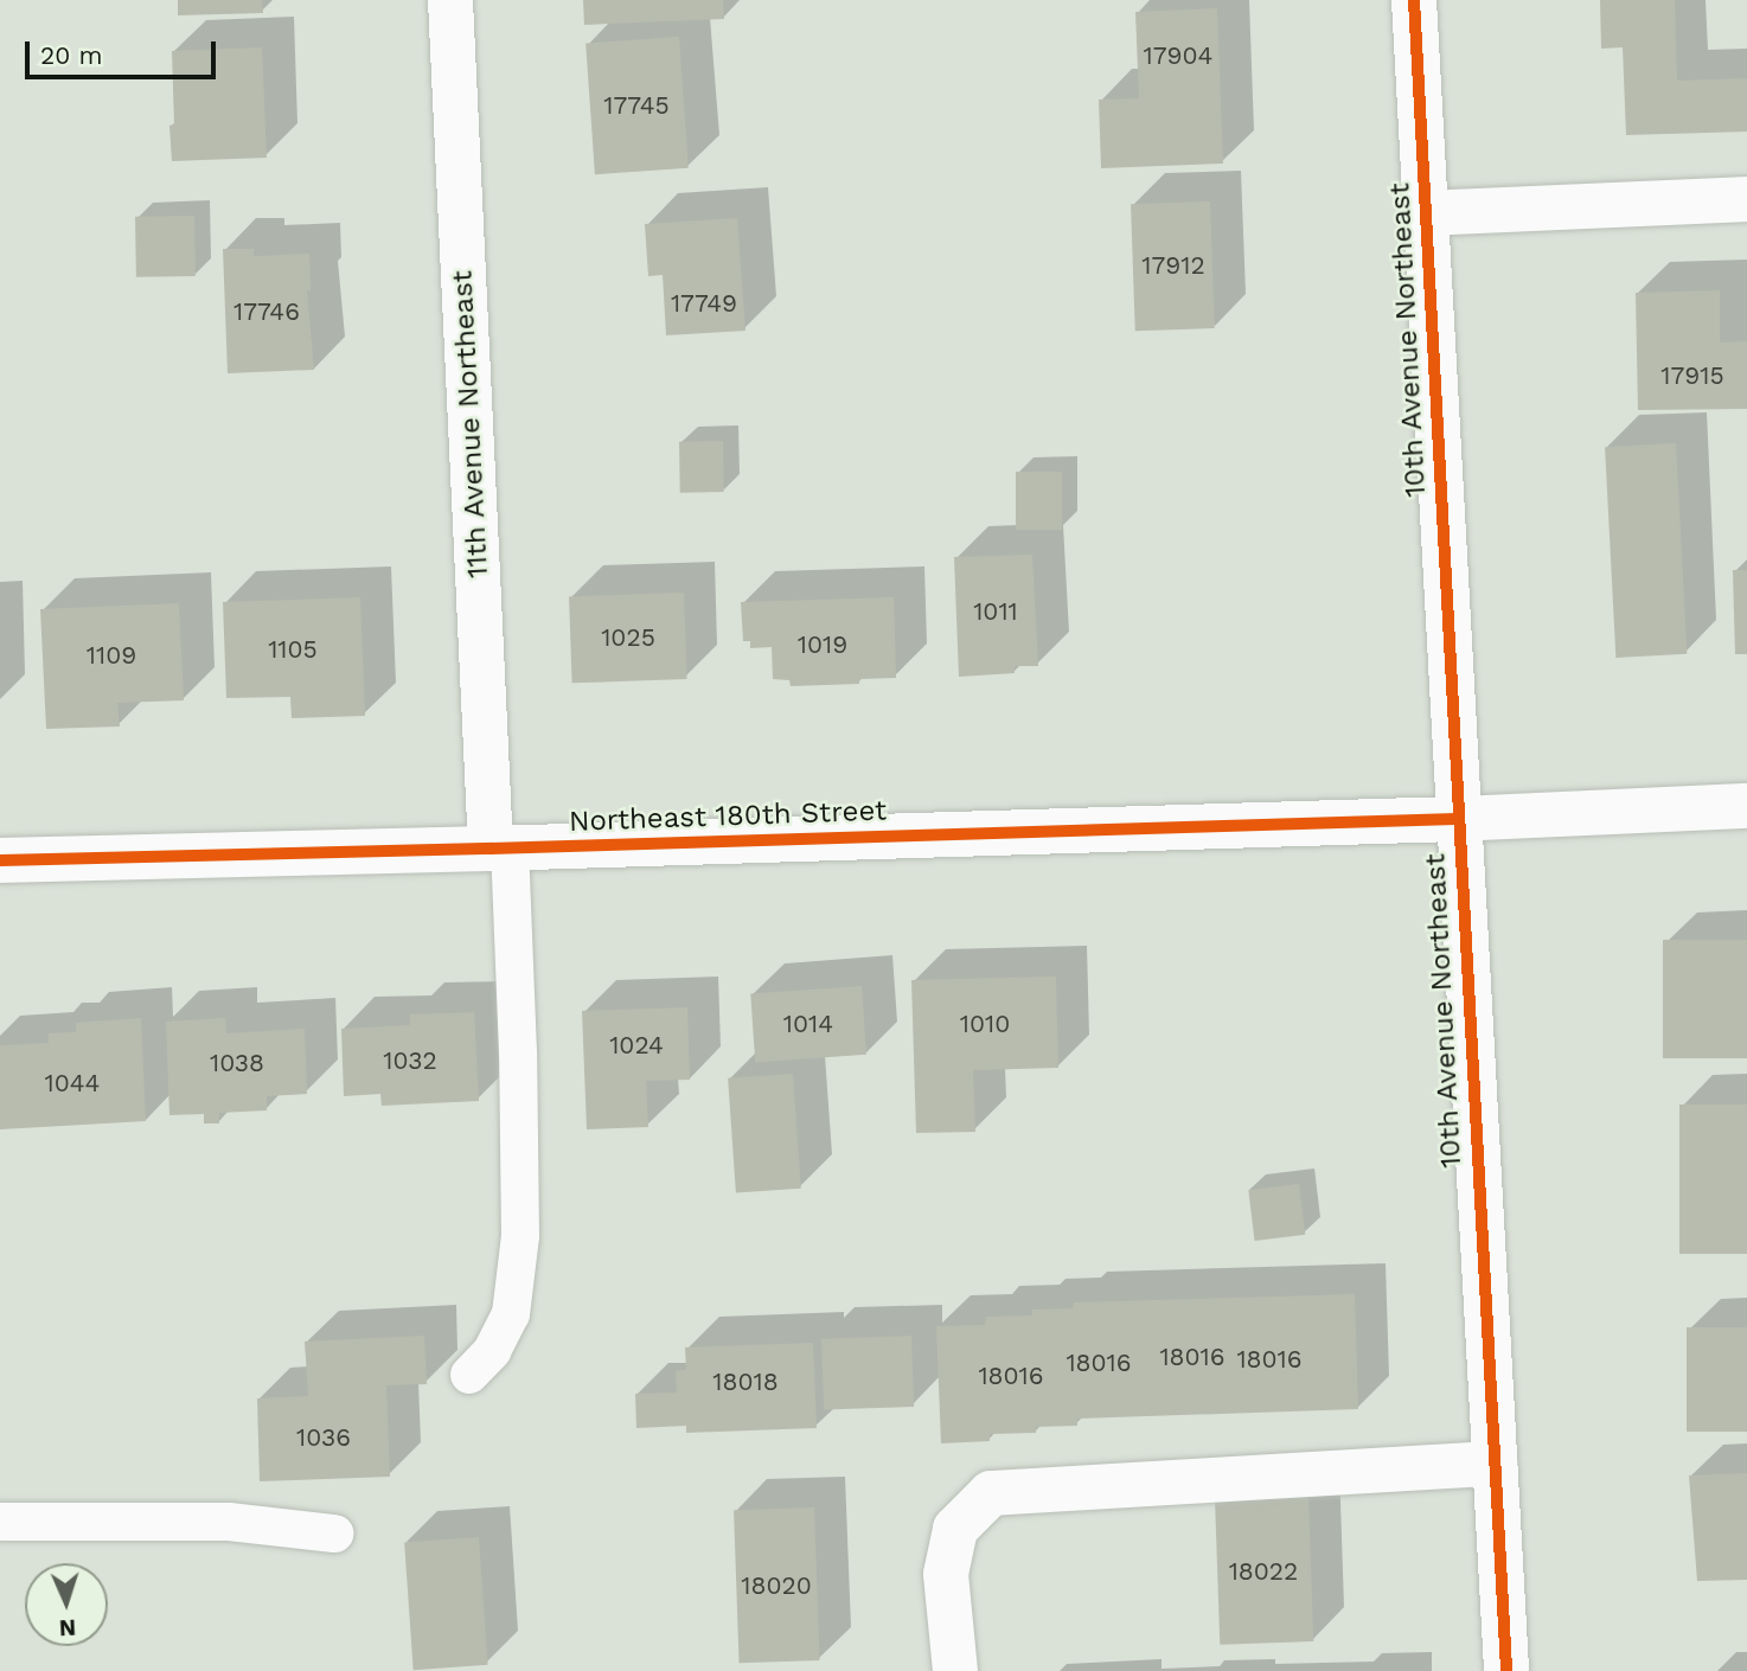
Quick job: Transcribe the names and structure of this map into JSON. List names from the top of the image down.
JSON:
{
  "streets": {
    "street": ["10th Avenue Northeast", "11th Avenue Northeast", "Northeast 180th Street"]
  },
  "crossings": [
    ["10th Avenue Northeast", "Northeast 180th Street"],
    ["11th Avenue Northeast", "Northeast 180th Street"]
  ],
  "house_numbers": [
    "17904",
    "17745",
    "17912",
    "17749",
    "17746",
    "17915",
    "1011",
    "1025",
    "1019",
    "1105",
    "1109",
    "1014",
    "1010",
    "1024",
    "1032",
    "1038",
    "1044",
    "18016",
    "18016",
    "18016",
    "18016",
    "18018",
    "1036",
    "18022",
    "18020"
  ],
  "scale_bar": "20 m",
  "north": "bottom"
}
